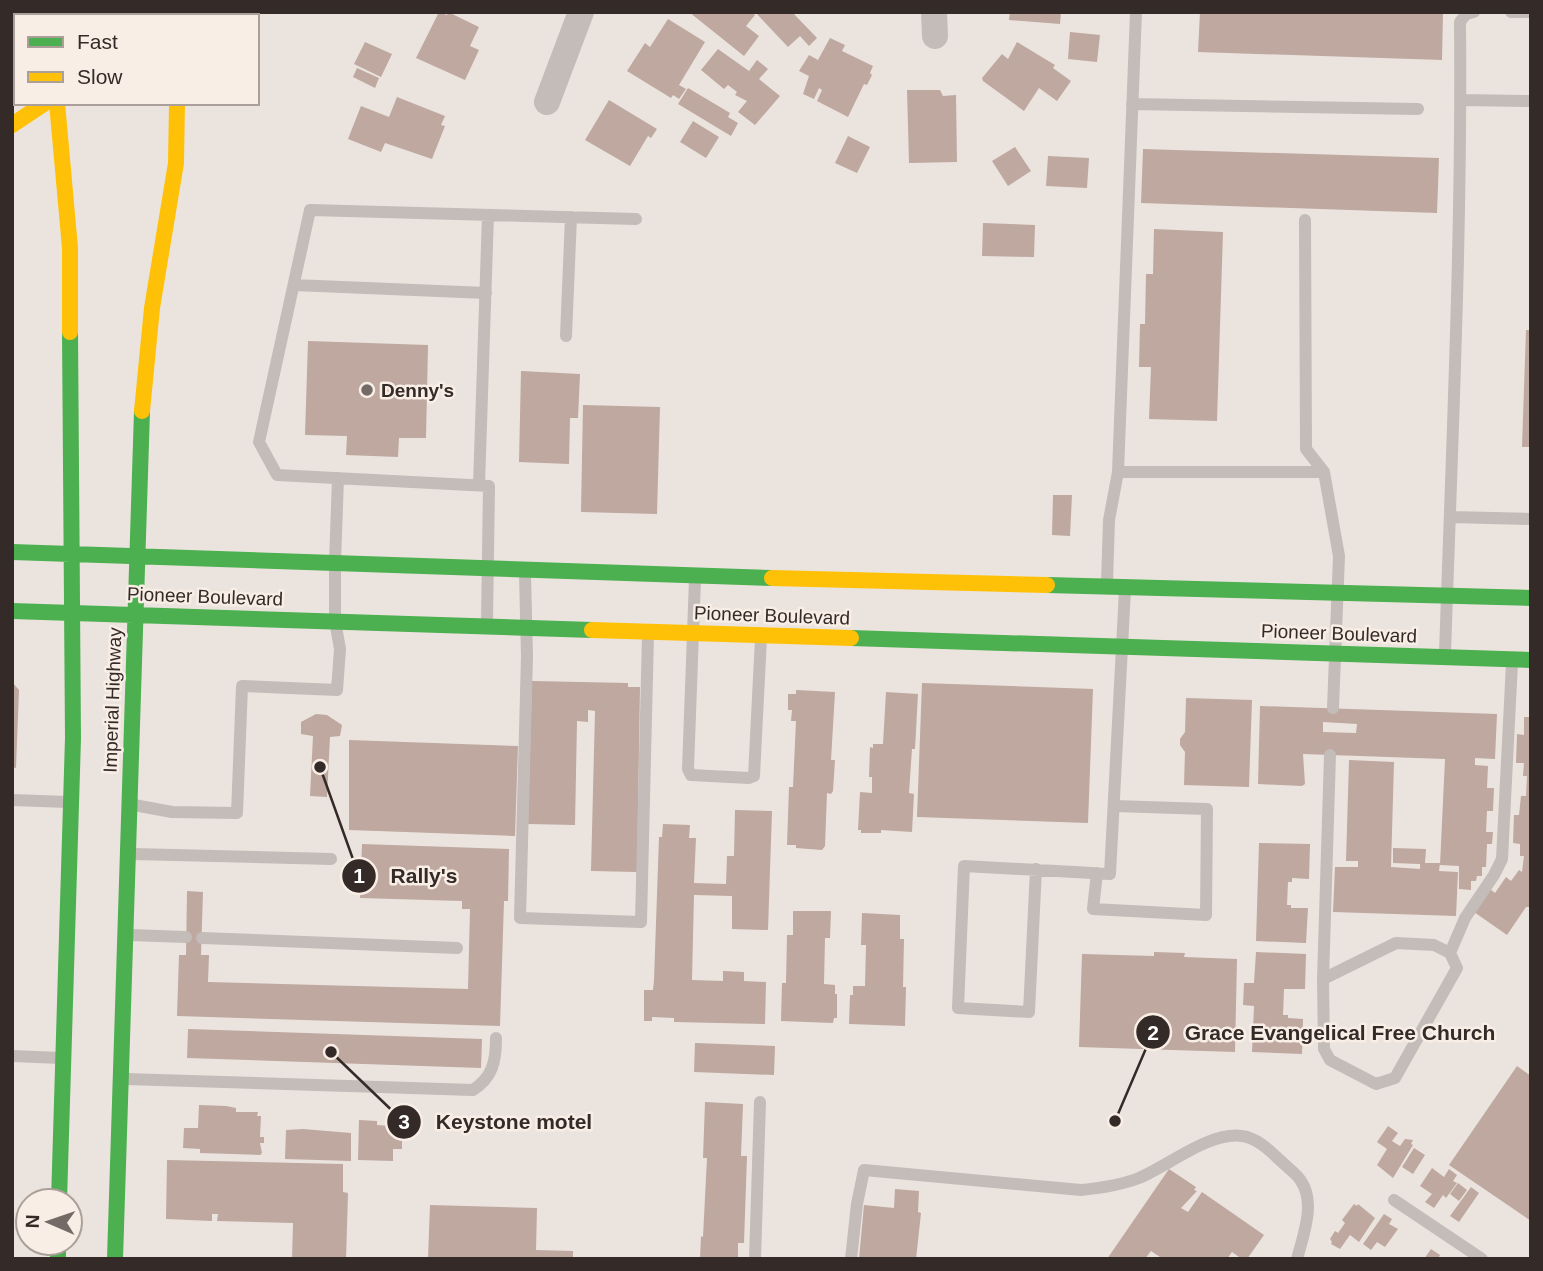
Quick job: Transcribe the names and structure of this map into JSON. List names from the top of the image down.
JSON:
{
  "streets": {
    "main road": ["Pioneer Boulevard", "Imperial Highway"]
  },
  "crossings": [
    ["Pioneer Boulevard", "Imperial Highway"]
  ],
  "places": [
    "Denny's",
    "Rally's",
    "Keystone motel",
    "Grace Evangelical Free Church"
  ],
  "legend": ["Fast", "Slow"],
  "north": "left"
}
